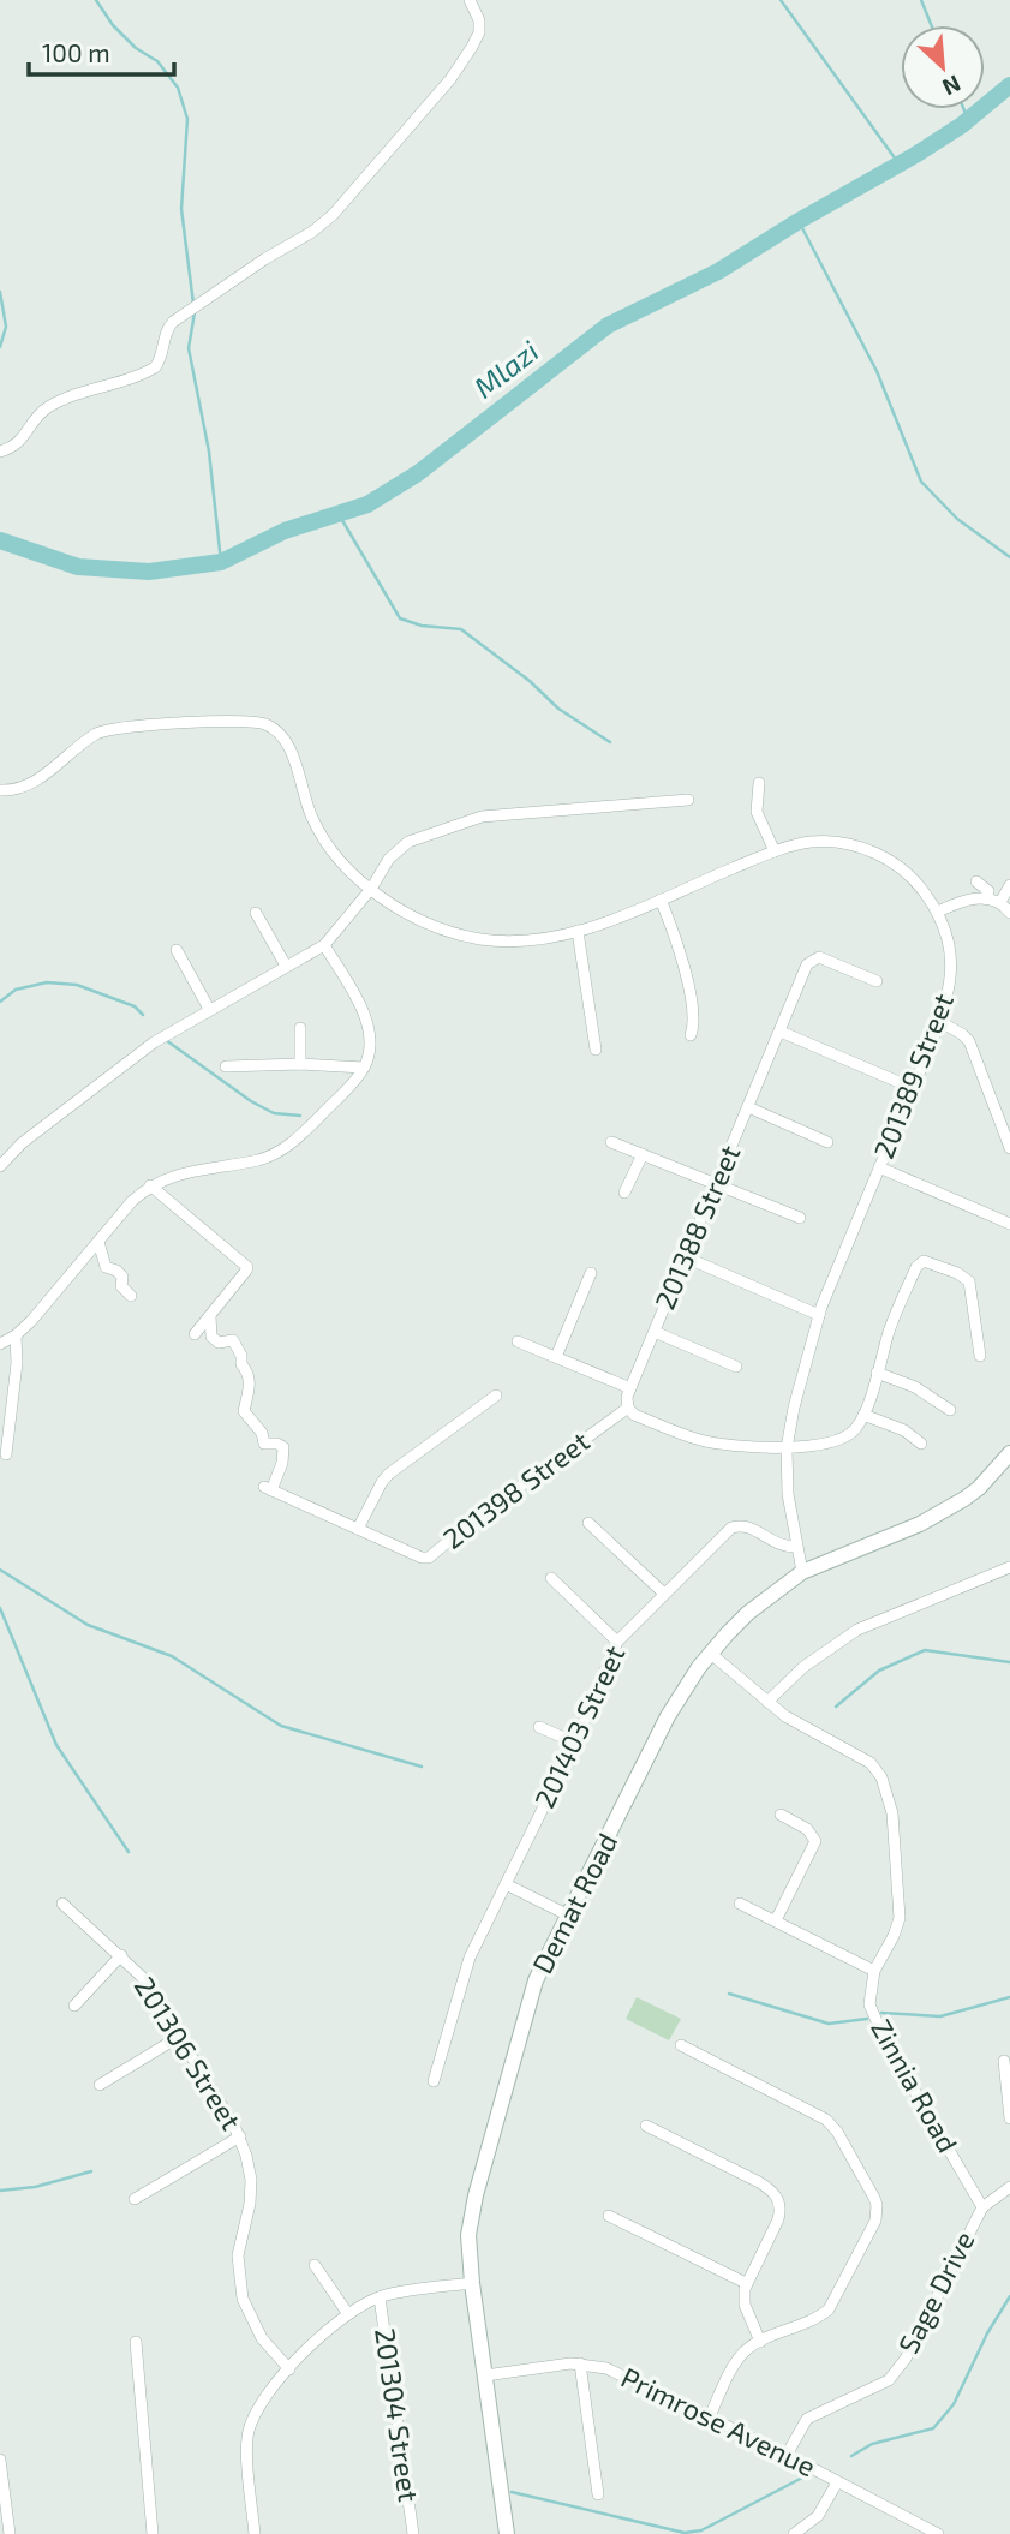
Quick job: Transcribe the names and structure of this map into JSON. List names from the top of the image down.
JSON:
{
  "streets": {
    "street": [
      "201389 Street",
      "201388 Street",
      "201398 Street",
      "201403 Street",
      "Demat Road",
      "201306 Street",
      "Zinnia Road",
      "Sage Drive",
      "201304 Street",
      "Primrose Avenue"
    ]
  },
  "crossings": [
    ["201389 Street", "201403 Street"],
    ["201389 Street", "Demat Road"],
    ["201388 Street", "201398 Street"],
    ["Demat Road", "Zinnia Road"],
    ["Demat Road", "Primrose Avenue"],
    ["Zinnia Road", "Sage Drive"],
    ["Sage Drive", "Primrose Avenue"]
  ],
  "water": ["Mlazi"],
  "scale_bar": "100 m",
  "north": "bottom right"
}
